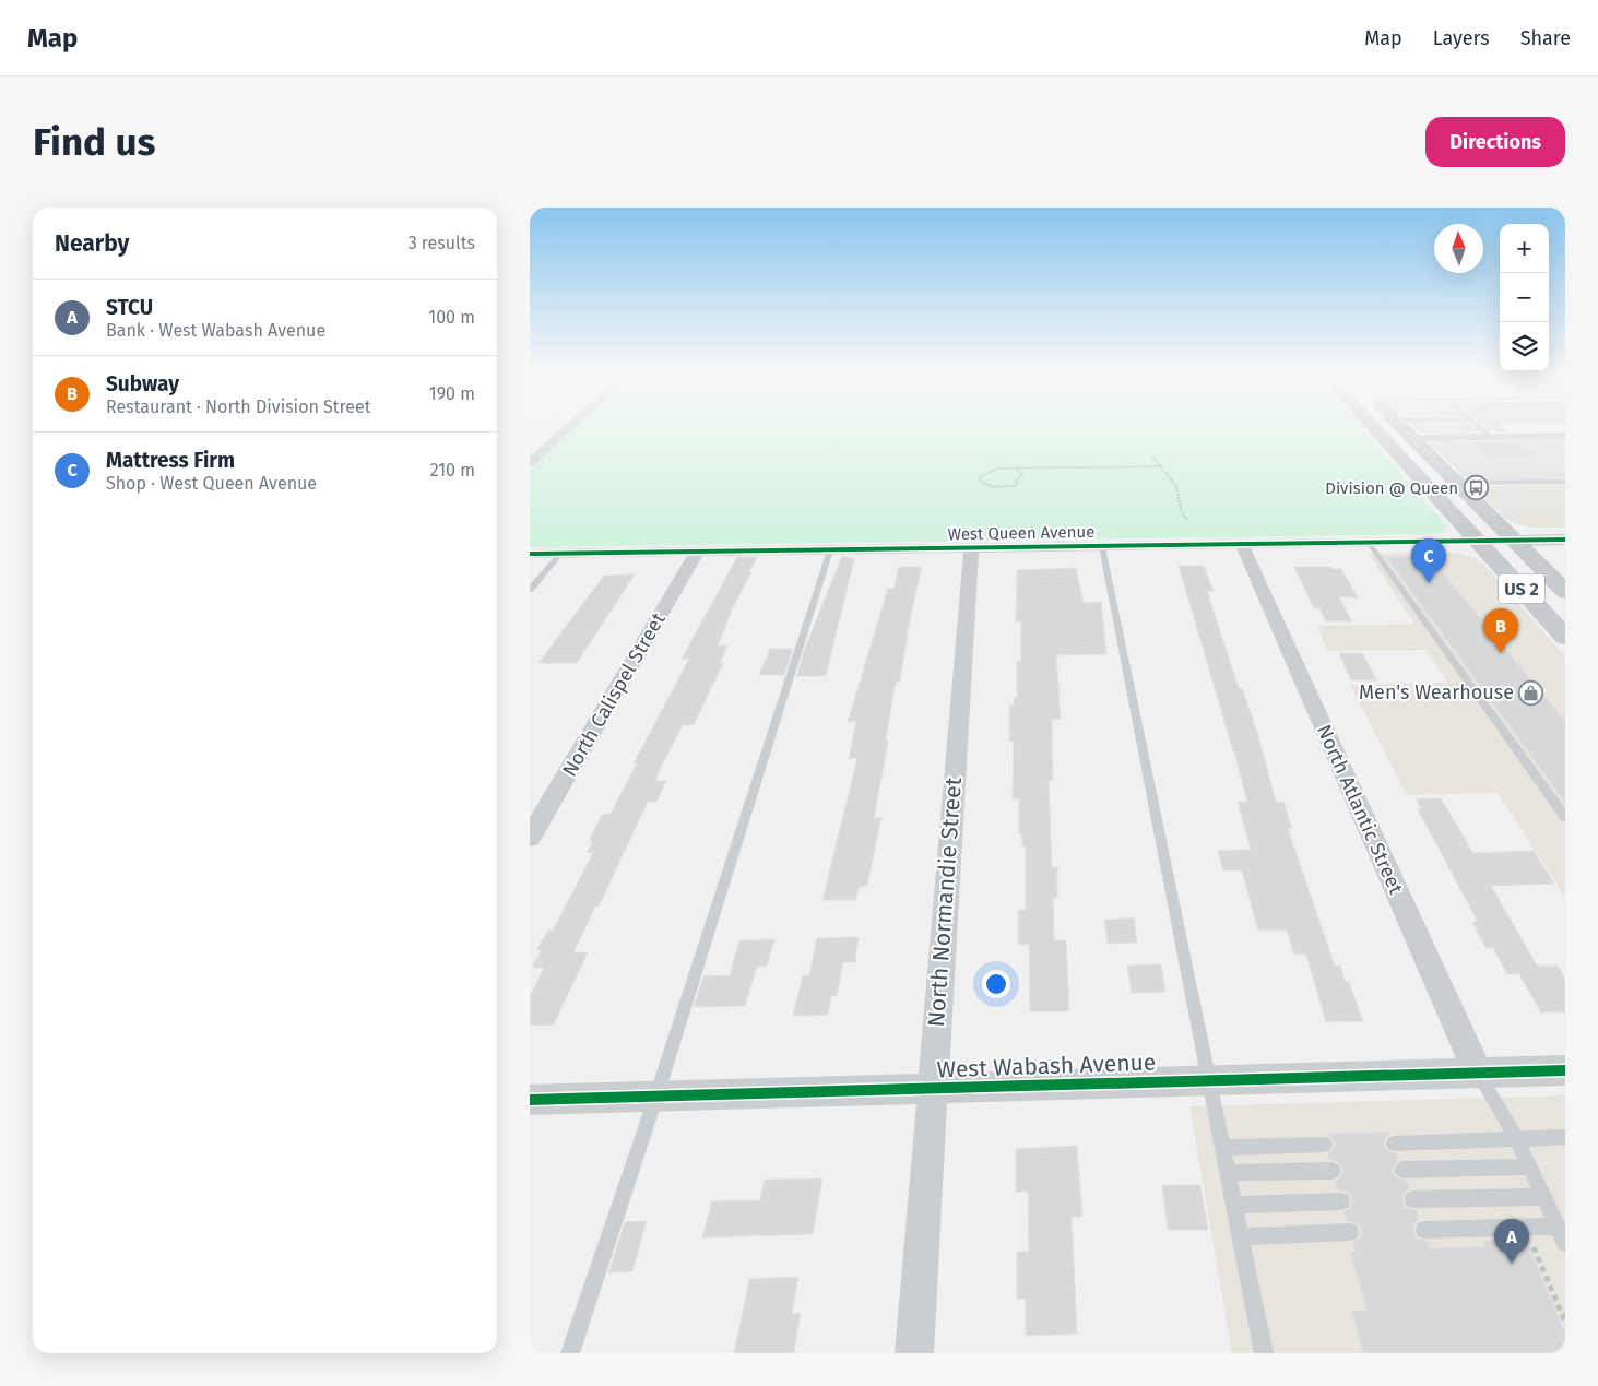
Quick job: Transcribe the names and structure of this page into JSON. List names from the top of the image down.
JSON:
{
  "streets": {
    "main road": ["US 2"],
    "street": [
      "West Queen Avenue",
      "North Calispel Street",
      "North Atlantic Street",
      "North Normandie Street",
      "West Wabash Avenue"
    ]
  },
  "crossings": [
    ["West Queen Avenue", "US 2"],
    ["West Queen Avenue", "North Calispel Street"],
    ["West Queen Avenue", "North Atlantic Street"],
    ["West Queen Avenue", "North Normandie Street"],
    ["North Atlantic Street", "West Wabash Avenue"],
    ["North Normandie Street", "West Wabash Avenue"]
  ],
  "places": {
    "bus stop": ["Division @ Queen"],
    "shop": ["Men's Wearhouse"]
  },
  "north": "top",
  "page": {
    "header": "Map",
    "nav": ["Map", "Layers", "Share"],
    "buttons": "Directions",
    "title": "Find us",
    "heading": ["Nearby", "3 results"],
    "map_buttons": ["+", "−"],
    "list": [
      {
        "mark": "A",
        "name": "STCU",
        "note": "Bank · West Wabash Avenue",
        "value": "100 m"
      },
      {
        "mark": "B",
        "name": "Subway",
        "note": "Restaurant · North Division Street",
        "value": "190 m"
      },
      {
        "mark": "C",
        "name": "Mattress Firm",
        "note": "Shop · West Queen Avenue",
        "value": "210 m"
      }
    ],
    "pins": ["C", "B", "A"]
  }
}
